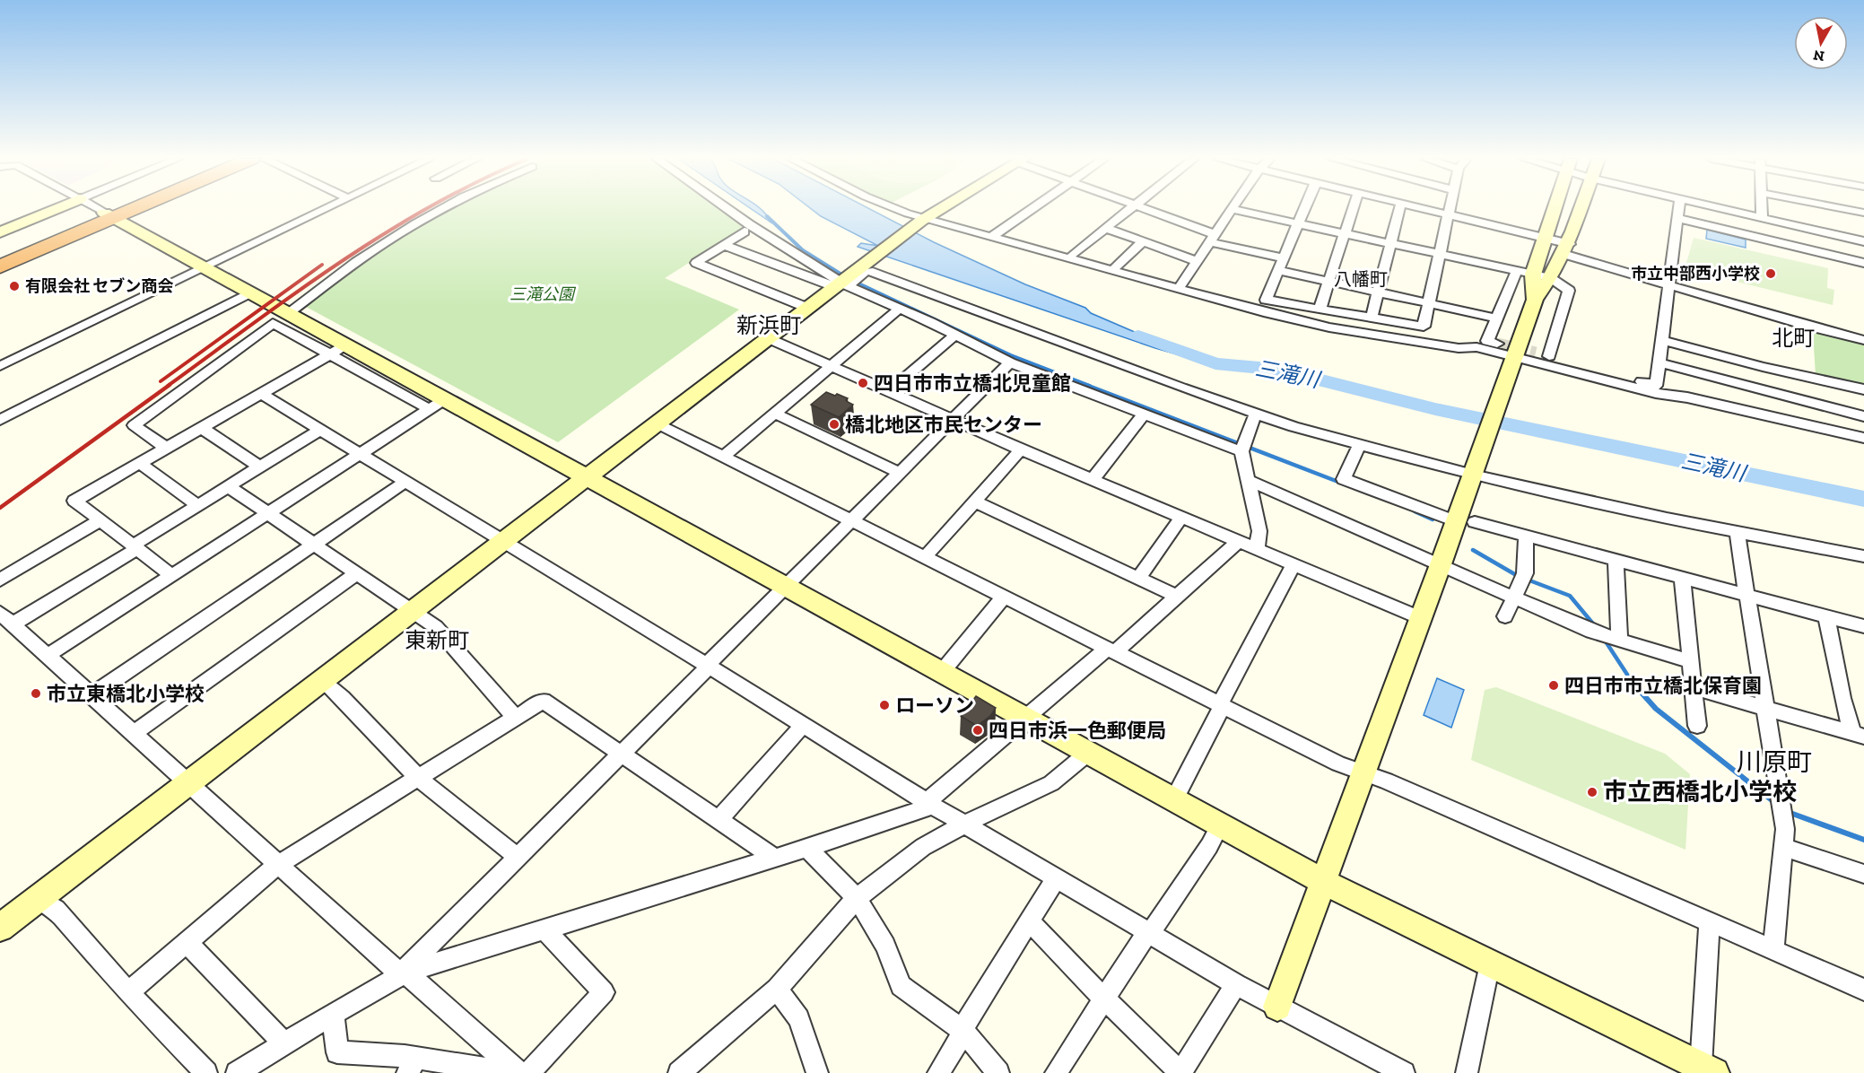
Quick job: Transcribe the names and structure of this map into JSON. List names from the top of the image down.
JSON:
{
  "districts": [
    "八幡町",
    "新浜町",
    "北町",
    "東新町",
    "川原町"
  ],
  "water": ["三滝川"],
  "parks": ["三滝公園"],
  "places": [
    "市立中部西小学校",
    "有限会社 セブン商会",
    "四日市市立橋北児童館",
    "橋北地区市民センター",
    "四日市市立橋北保育園",
    "市立東橋北小学校",
    "ローソン",
    "四日市浜一色郵便局",
    "市立西橋北小学校"
  ],
  "north": "bottom"
}
